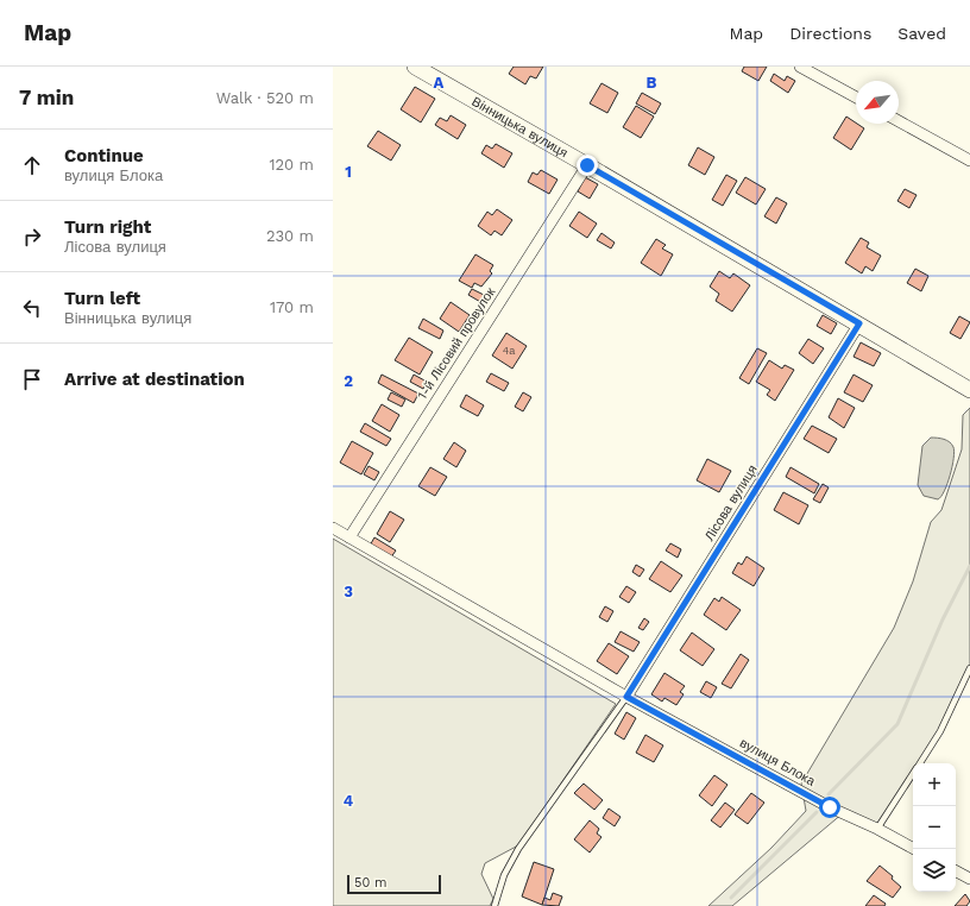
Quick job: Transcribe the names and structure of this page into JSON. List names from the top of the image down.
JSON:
{
  "streets": {
    "street": [
      "Вінницька вулиця",
      "1-й Лісовий провулок",
      "Лісова вулиця",
      "вулиця Блока"
    ]
  },
  "crossings": [
    ["Вінницька вулиця", "1-й Лісовий провулок"],
    ["Вінницька вулиця", "Лісова вулиця"],
    ["1-й Лісовий провулок", "вулиця Блока"],
    ["Лісова вулиця", "вулиця Блока"]
  ],
  "house_numbers": ["4а"],
  "scale_bar": "50 m",
  "north": "bottom left",
  "page": {
    "header": "Map",
    "nav": ["Map", "Directions", "Saved"],
    "heading": ["7 min", "Walk · 520 m"],
    "list": [
      ["Continue", "вулиця Блока", "120 m"],
      ["Turn right", "Лісова вулиця", "230 m"],
      ["Turn left", "Вінницька вулиця", "170 m"],
      "Arrive at destination"
    ],
    "map_buttons": ["+", "−"],
    "scale": "50 m"
  },
  "grid": {
    "columns": ["A", "B"],
    "rows": [
      "1",
      "2",
      "3",
      "4"
    ]
  }
}
